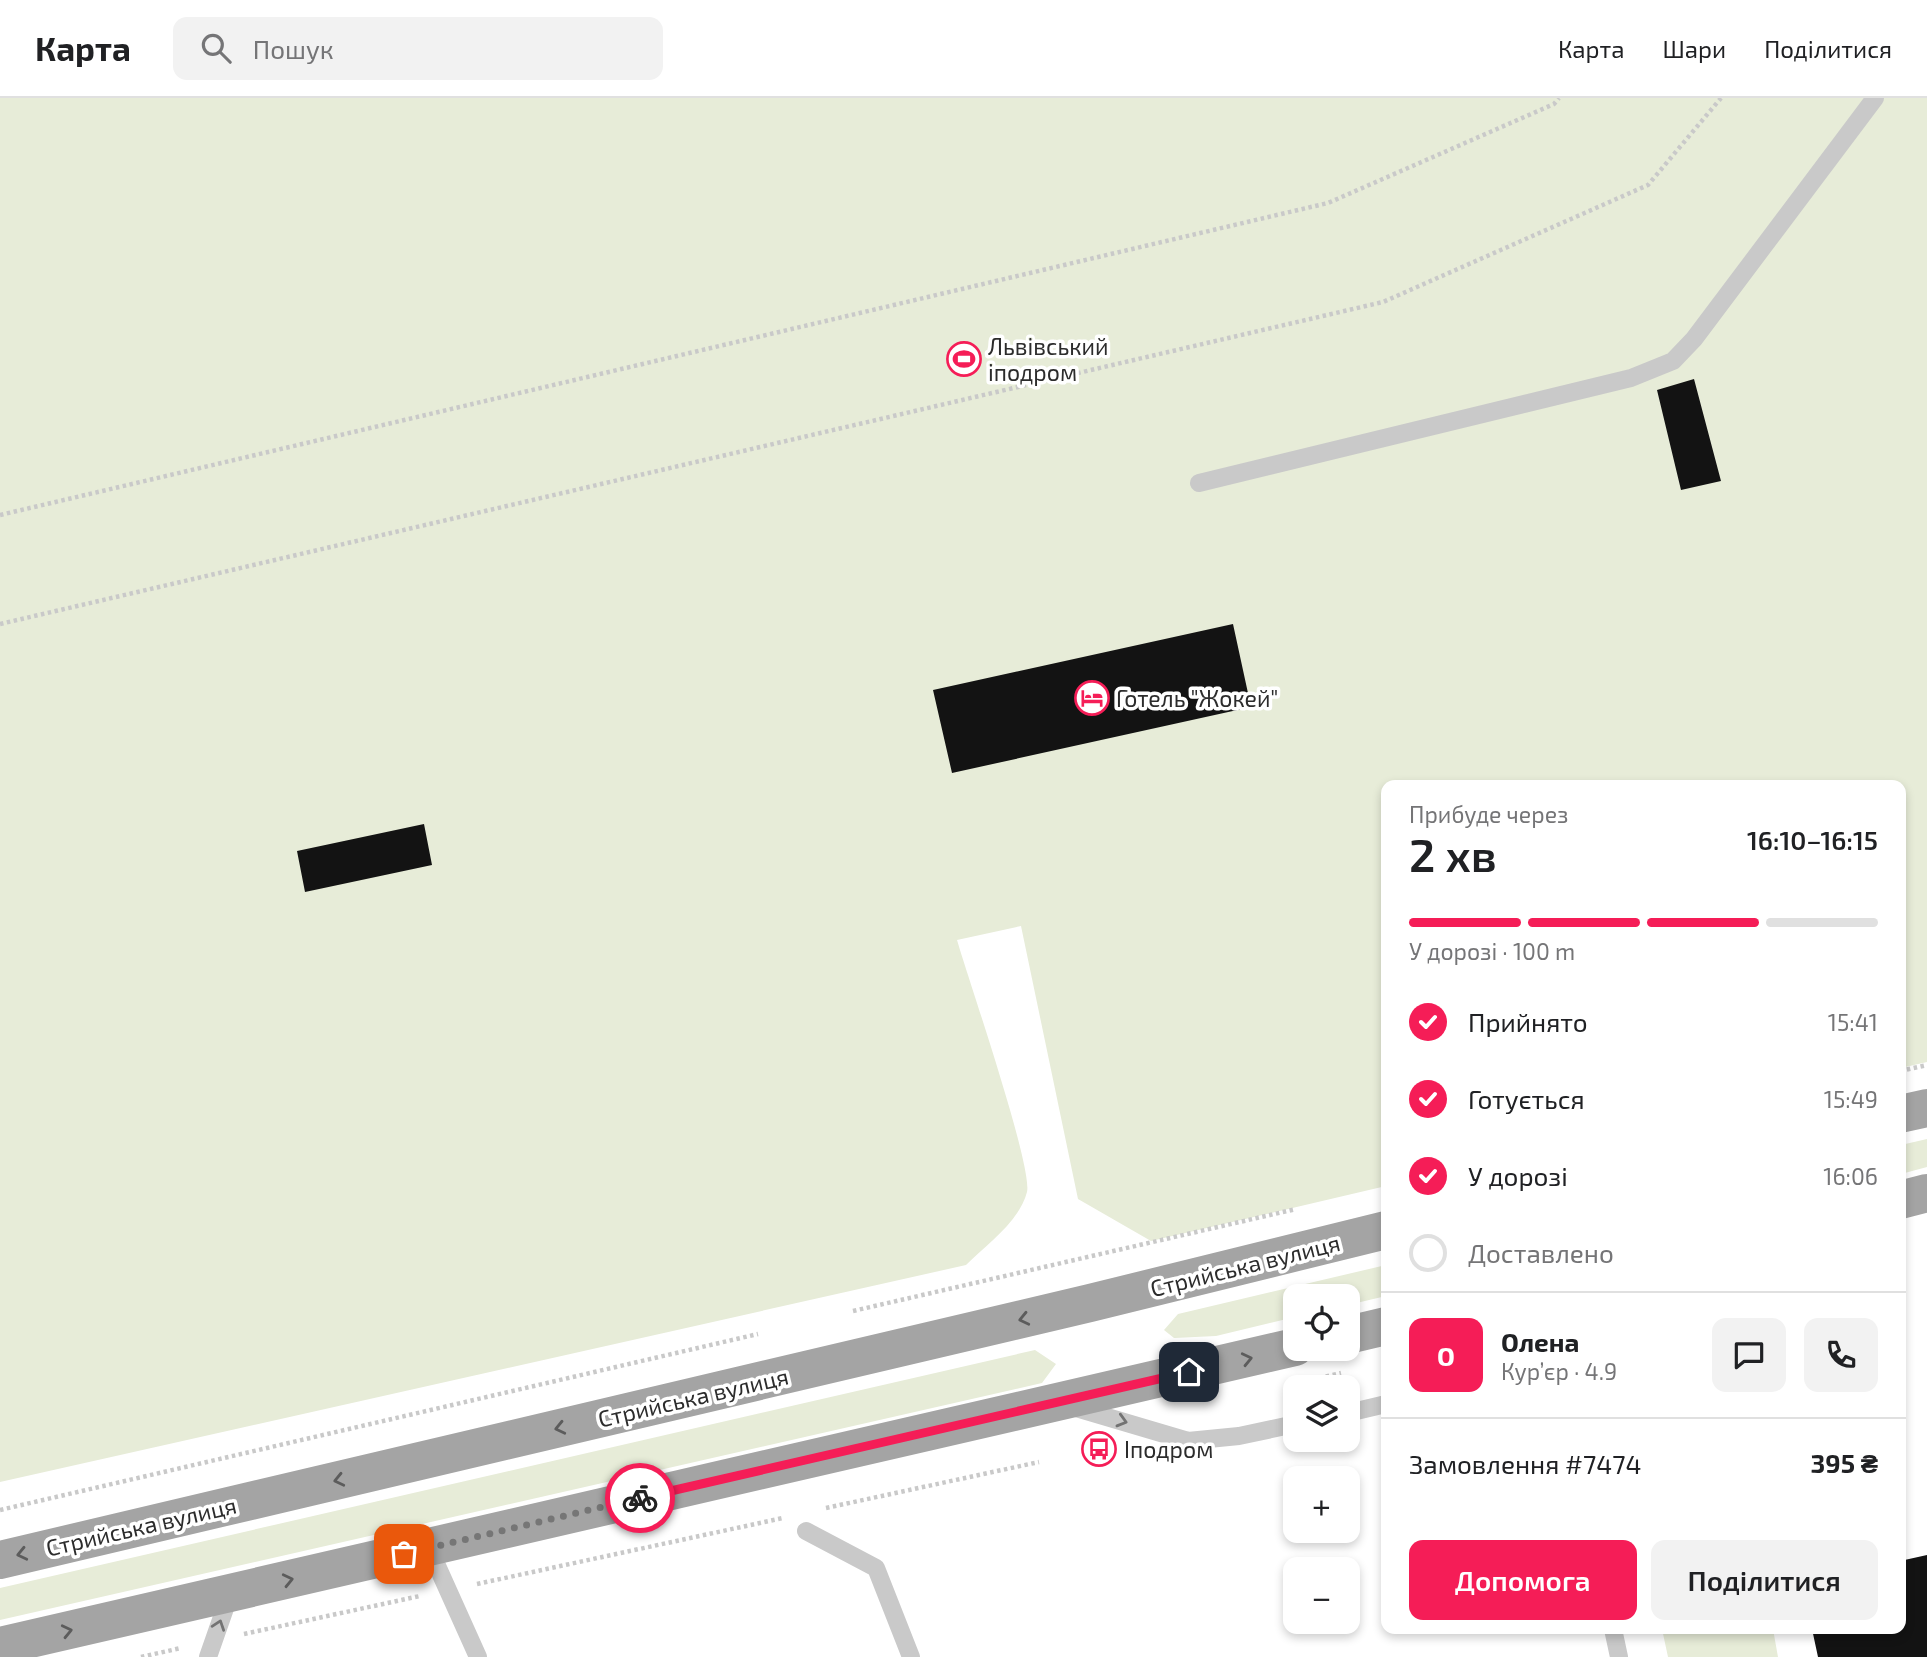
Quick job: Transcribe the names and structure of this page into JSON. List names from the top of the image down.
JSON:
{
  "streets": {
    "main road": ["Стрийська вулиця"]
  },
  "places": {
    "sports": ["Львівський іподром"],
    "hotel": ["Готель \"Жокей\""],
    "bus stop": ["Іподром"]
  },
  "page": {
    "header": "Карта",
    "search": "Пошук",
    "nav": ["Карта", "Шари", "Поділитися"],
    "heading": ["2 хв", "Прибуде через", "16:10–16:15"],
    "panel": [
      "Олена",
      "Кур’єр · 4.9",
      "Замовлення #7474",
      "395 ₴"
    ],
    "bar": "У дорозі · 100 m",
    "list": [
      ["Прийнято", "15:41"],
      ["Готується", "15:49"],
      ["У дорозі", "16:06"],
      "Доставлено"
    ],
    "map_buttons": ["+", "−"],
    "round": "О",
    "buttons": ["Допомога", "Поділитися"]
  }
}
